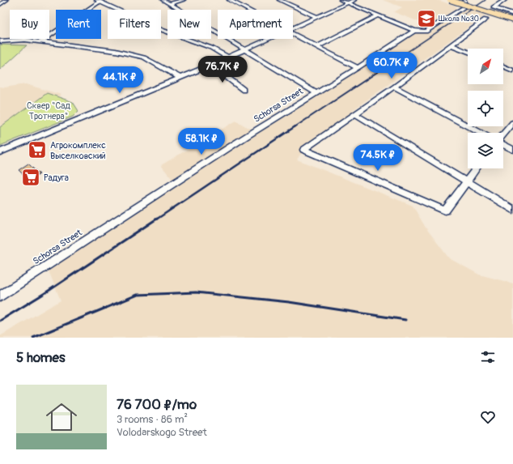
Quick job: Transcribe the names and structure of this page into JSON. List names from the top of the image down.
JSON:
{
  "streets": {
    "street": ["Schorsa Street"]
  },
  "parks": ["Сквер \"Сад Тротнера\""],
  "places": {
    "school or university": ["Школа №30"],
    "supermarket": ["Агрокомплекс Выселковский", "Радуга"]
  },
  "north": "top right",
  "page": {
    "chip": [
      "Buy",
      "Rent",
      "Filters",
      "New",
      "Apartment"
    ],
    "price": [
      "60.7K ₽",
      "76.7K ₽",
      "44.1K ₽",
      "58.1K ₽",
      "74.5K ₽"
    ],
    "heading": "5 homes",
    "list": [
      {
        "name": "76 700 ₽/mo",
        "note": "3 rooms · 86 m² · Volodarskogo Street"
      }
    ]
  }
}
